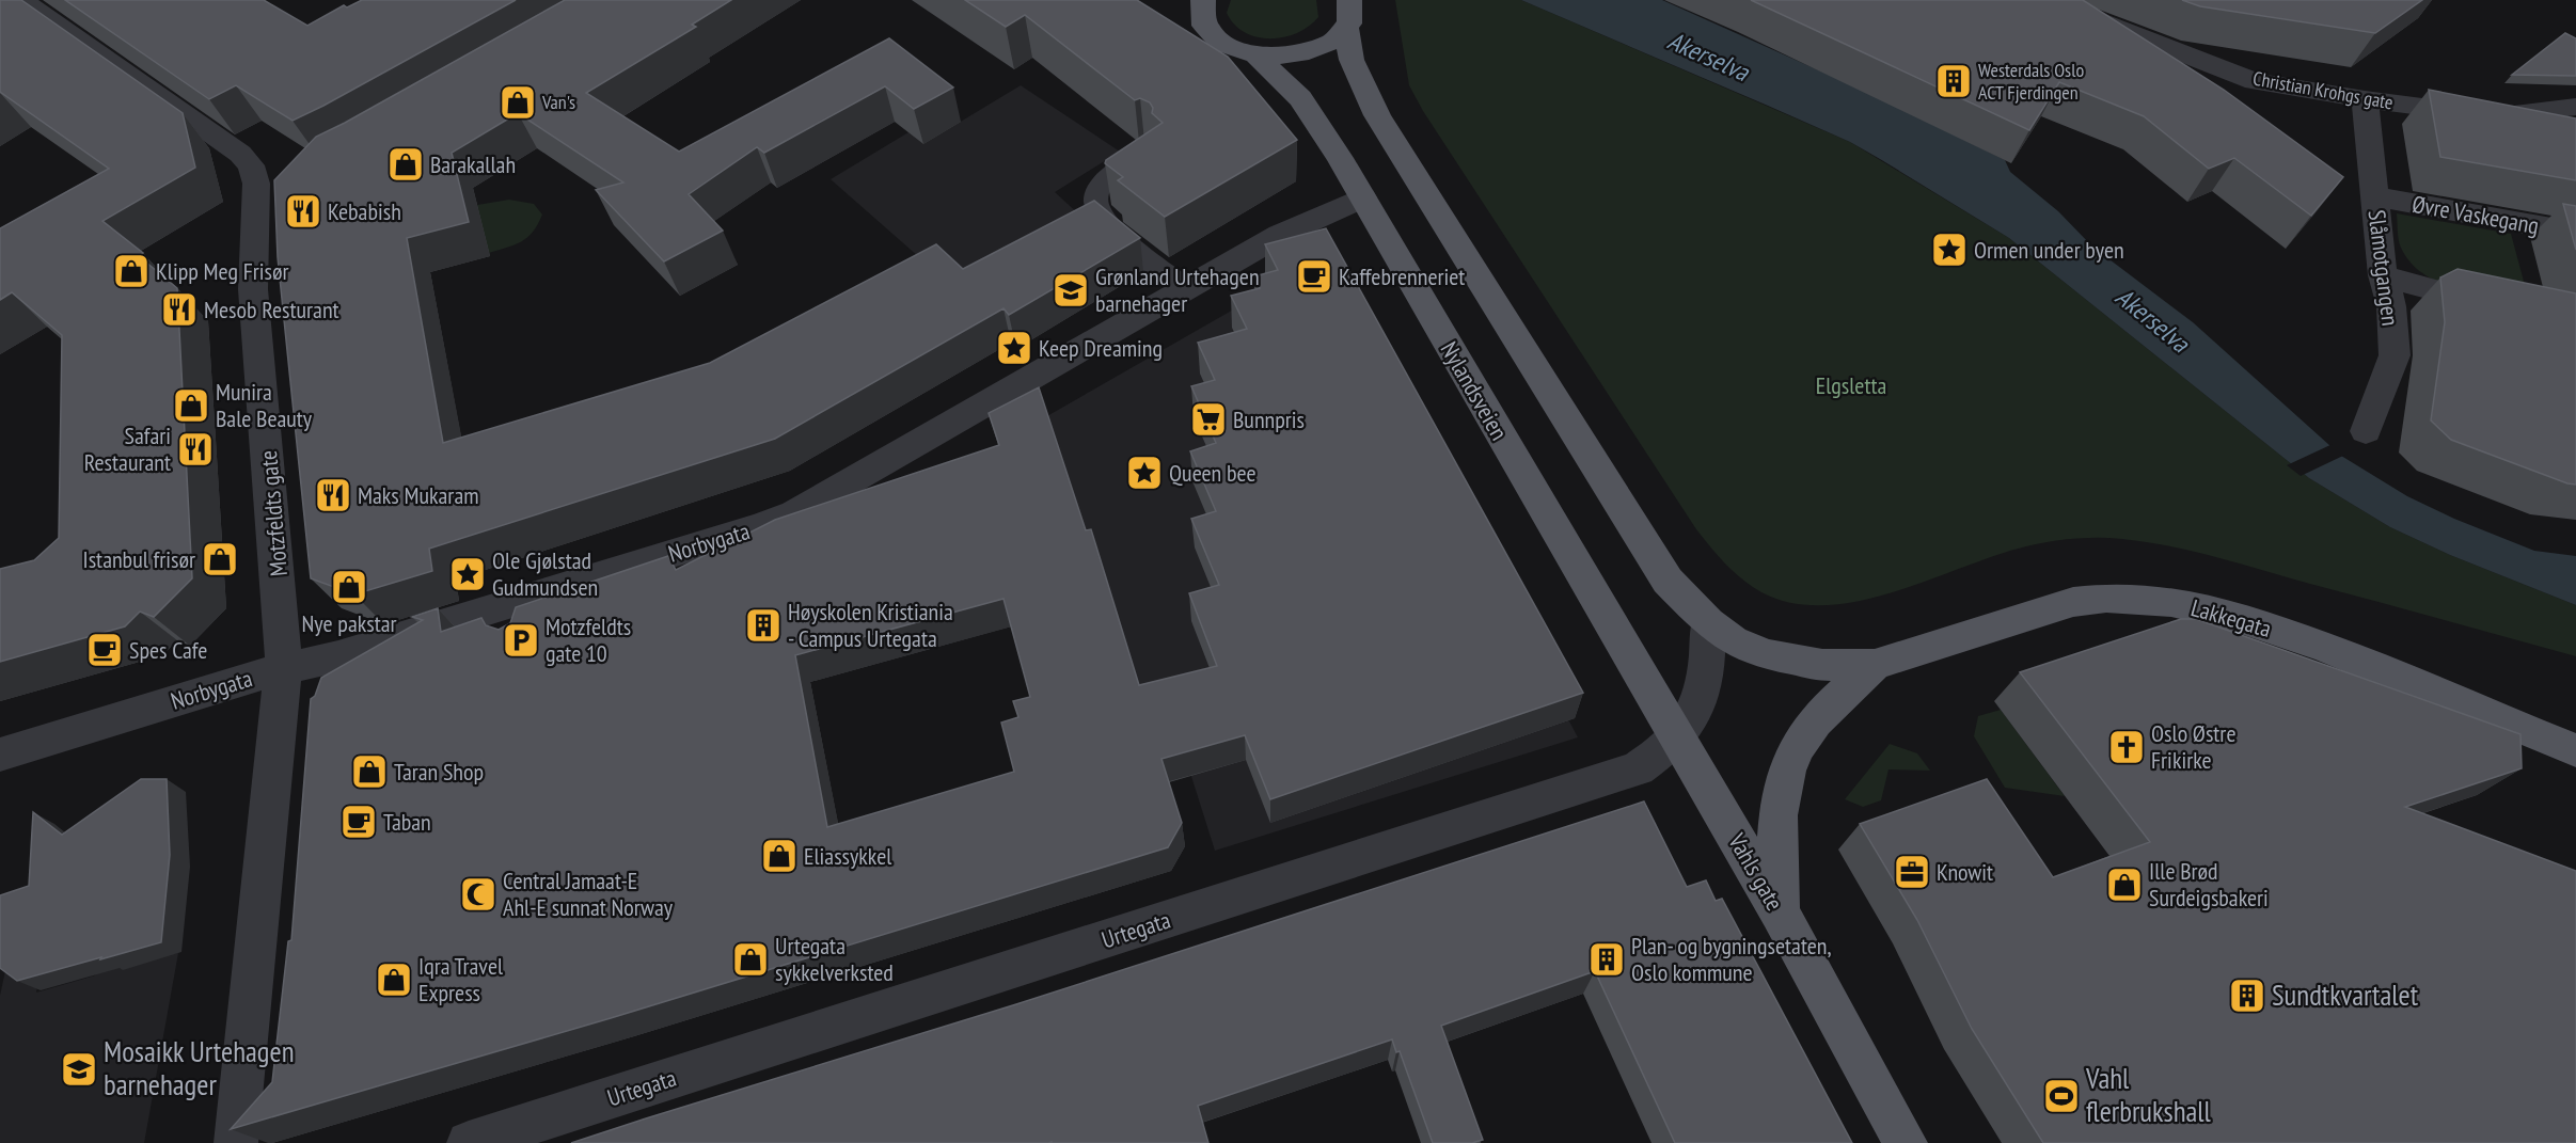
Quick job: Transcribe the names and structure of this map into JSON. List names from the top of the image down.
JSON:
{
  "streets": {
    "main road": ["Nylandsveien", "Lakkegata", "Vahls gate"],
    "street": [
      "Christian Krohgs gate",
      "Øvre Vaskegang",
      "Slåmotgangen",
      "Motzfeldts gate",
      "Norbygata",
      "Urtegata"
    ]
  },
  "crossings": [
    ["Christian Krohgs gate", "Slåmotgangen"],
    ["Øvre Vaskegang", "Slåmotgangen"],
    ["Nylandsveien", "Norbygata"],
    ["Nylandsveien", "Vahls gate"],
    ["Nylandsveien", "Urtegata"],
    ["Motzfeldts gate", "Norbygata"],
    ["Lakkegata", "Vahls gate"],
    ["Lakkegata", "Urtegata"],
    ["Vahls gate", "Urtegata"]
  ],
  "water": ["Akerselva"],
  "parks": ["Elgsletta"],
  "places": {
    "building": [
      "Westerdals Oslo ACT Fjerdingen",
      "Høyskolen Kristiania - Campus Urtegata",
      "Plan- og bygningsetaten, Oslo kommune",
      "Sundtkvartalet"
    ],
    "shop": [
      "Van's",
      "Barakallah",
      "Klipp Meg Frisør",
      "Munira Bale Beauty",
      "Istanbul frisør",
      "Nye pakstar",
      "Taran Shop",
      "Eliassykkel",
      "Ille Brød Surdeigsbakeri",
      "Urtegata sykkelverksted",
      "Iqra Travel Express"
    ],
    "restaurant": [
      "Kebabish",
      "Mesob Resturant",
      "Safari Restaurant",
      "Maks Mukaram"
    ],
    "place": [
      "Ormen under byen",
      "Keep Dreaming",
      "Queen bee",
      "Ole Gjølstad Gudmundsen"
    ],
    "cafe": ["Kaffebrenneriet", "Spes Cafe", "Taban"],
    "school or university": ["Grønland Urtehagen barnehager", "Mosaikk Urtehagen barnehager"],
    "supermarket": ["Bunnpris"],
    "parking": ["Motzfeldts gate 10"],
    "church": ["Oslo Østre Frikirke"],
    "office": ["Knowit"],
    "mosque": ["Central Jamaat-E Ahl-E sunnat Norway"],
    "sports": ["Vahl flerbrukshall"]
  }
}
